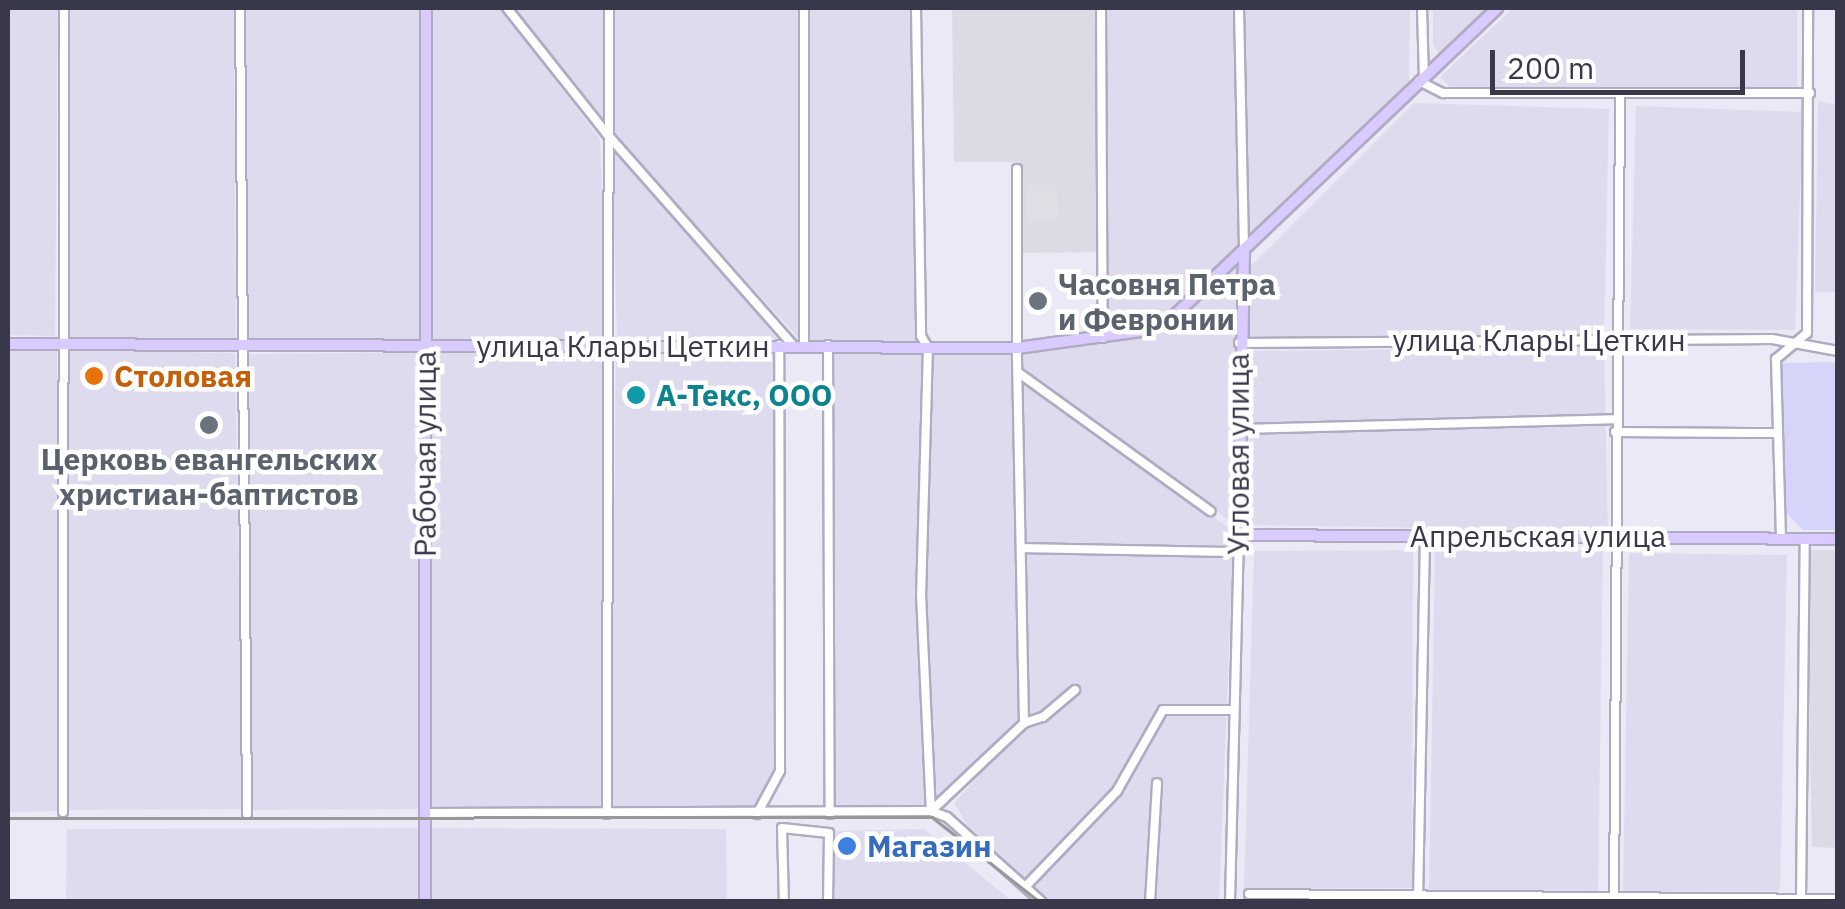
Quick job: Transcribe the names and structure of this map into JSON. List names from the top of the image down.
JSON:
{
  "streets": {
    "street": [
      "улица Клары Цеткин",
      "Рабочая улица",
      "Угловая улица",
      "Апрельская улица"
    ]
  },
  "crossings": [
    ["улица Клары Цеткин", "Рабочая улица"],
    ["улица Клары Цеткин", "Угловая улица"],
    ["Угловая улица", "Апрельская улица"]
  ],
  "places": [
    "Часовня Петра и Февронии",
    "Столовая",
    "А-Текс, ООО",
    "Церковь евангельских христиан-баптистов",
    "Магазин"
  ],
  "scale_bar": "200 m"
}
